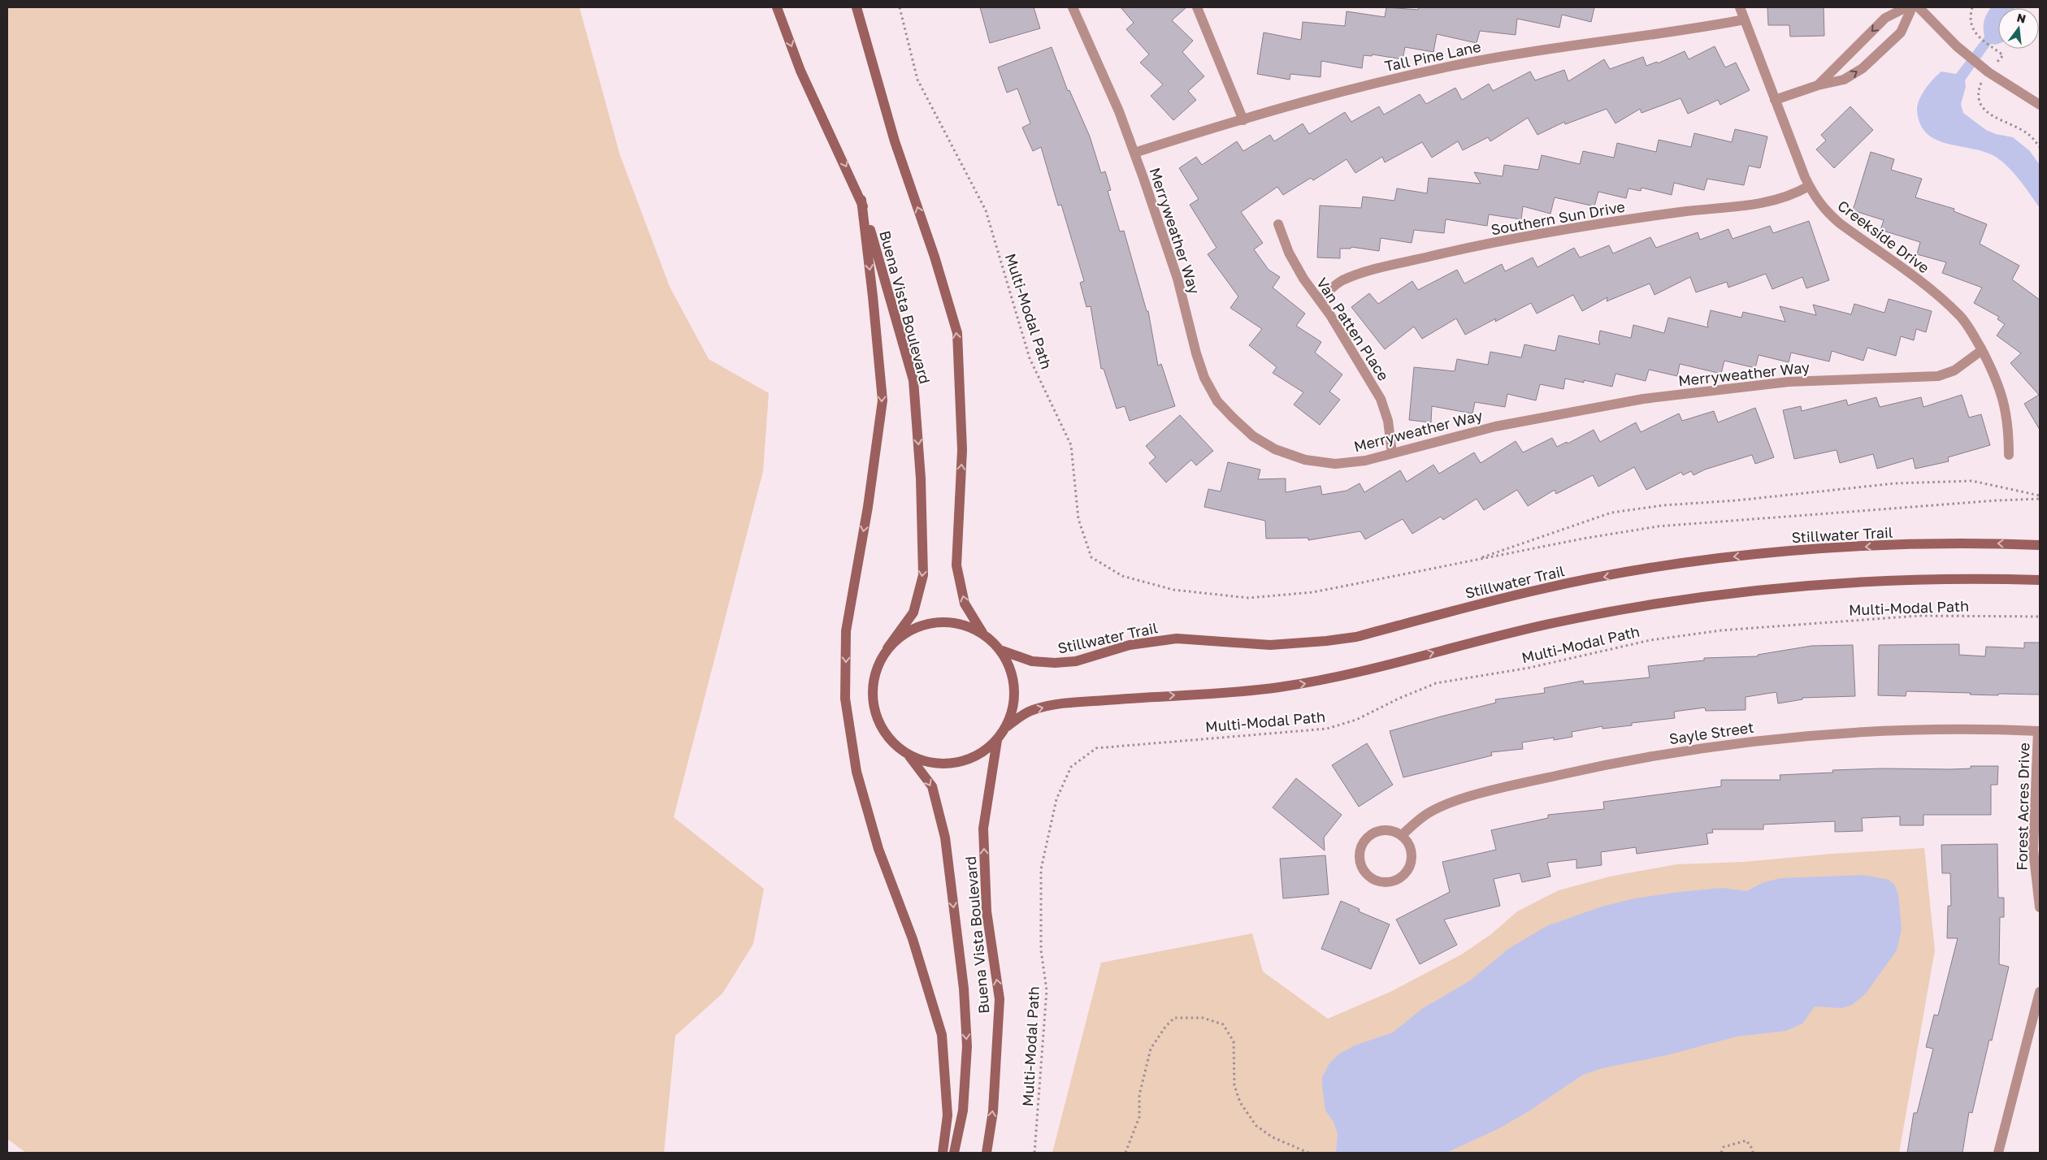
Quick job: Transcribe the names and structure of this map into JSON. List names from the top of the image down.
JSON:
{
  "streets": {
    "main road": ["Buena Vista Boulevard", "Stillwater Trail"],
    "street": [
      "Tall Pine Lane",
      "Southern Sun Drive",
      "Merryweather Way",
      "Creekside Drive",
      "Van Patten Place",
      "Sayle Street",
      "Forest Acres Drive"
    ],
    "path": ["Multi-Modal Path"]
  },
  "crossings": [
    ["Tall Pine Lane", "Merryweather Way"],
    ["Tall Pine Lane", "Creekside Drive"],
    ["Southern Sun Drive", "Creekside Drive"],
    ["Southern Sun Drive", "Van Patten Place"],
    ["Merryweather Way", "Creekside Drive"],
    ["Merryweather Way", "Van Patten Place"],
    ["Buena Vista Boulevard", "Stillwater Trail"],
    ["Sayle Street", "Forest Acres Drive"]
  ],
  "north": "top"
}
